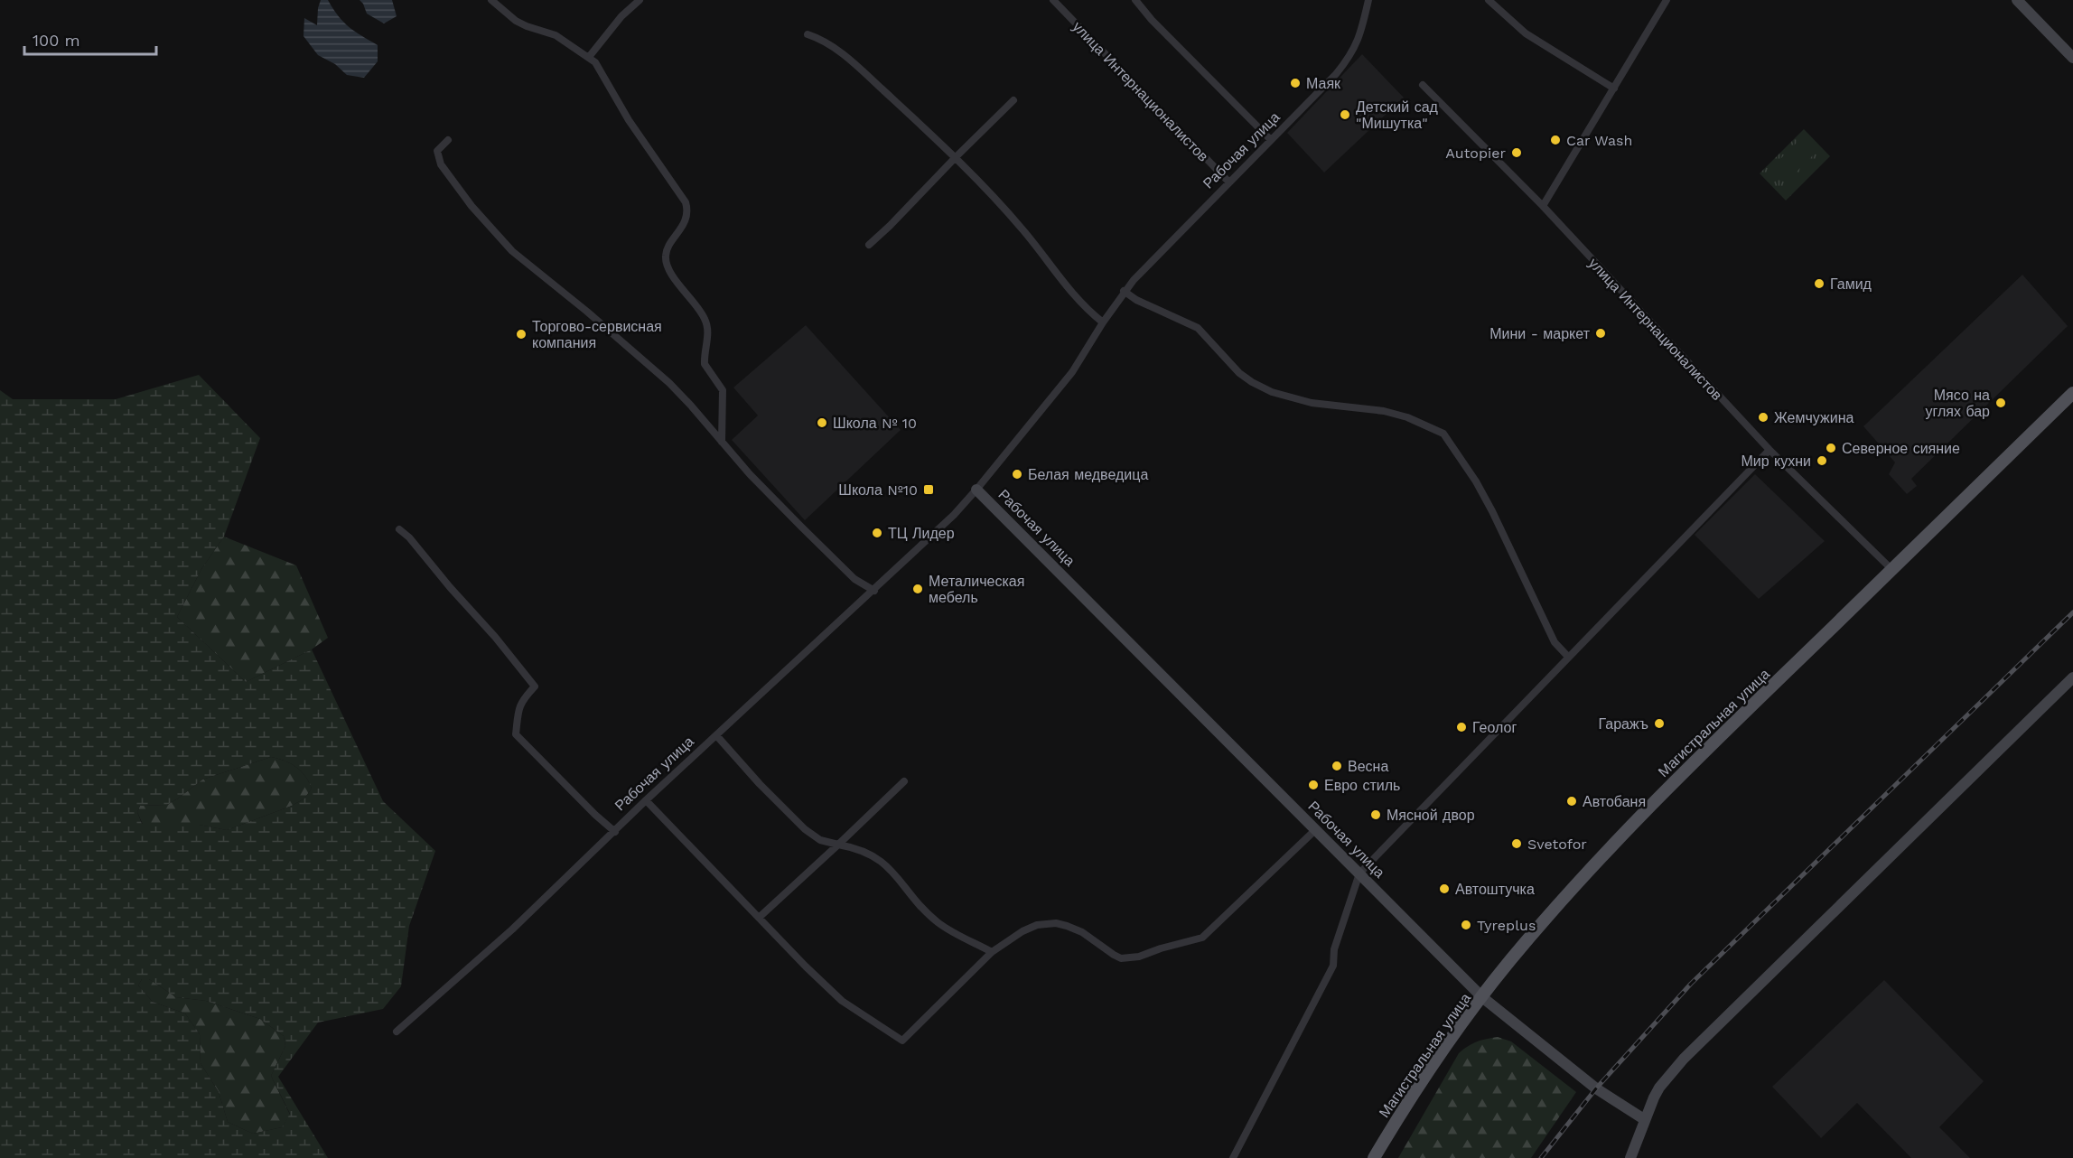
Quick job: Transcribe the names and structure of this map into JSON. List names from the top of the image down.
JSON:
{
  "streets": {
    "main road": ["Рабочая улица", "Магистральная улица"],
    "street": ["улица Интернационалистов"]
  },
  "crossings": [
    ["улица Интернационалистов", "Рабочая улица"],
    ["улица Интернационалистов", "Магистральная улица"],
    ["Рабочая улица", "Магистральная улица"]
  ],
  "places": {
    "other": [
      "Маяк",
      "Детский сад \"Мишутка\"",
      "Car Wash",
      "Autopier",
      "Гамид",
      "Мини - маркет",
      "Торгово-сервисная компания",
      "Мясо на углях бар",
      "Жемчужина",
      "Школа № 10",
      "Северное сияние",
      "Мир кухни",
      "Белая медведица",
      "ТЦ Лидер",
      "Металическая мебель",
      "Гаражъ",
      "Геолог",
      "Весна",
      "Евро стиль",
      "Автобаня",
      "Мясной двор",
      "Svetofor",
      "Автоштучка",
      "Tyreplus"
    ],
    "transit": ["Школа №10"]
  },
  "scale_bar": "100 m"
}
